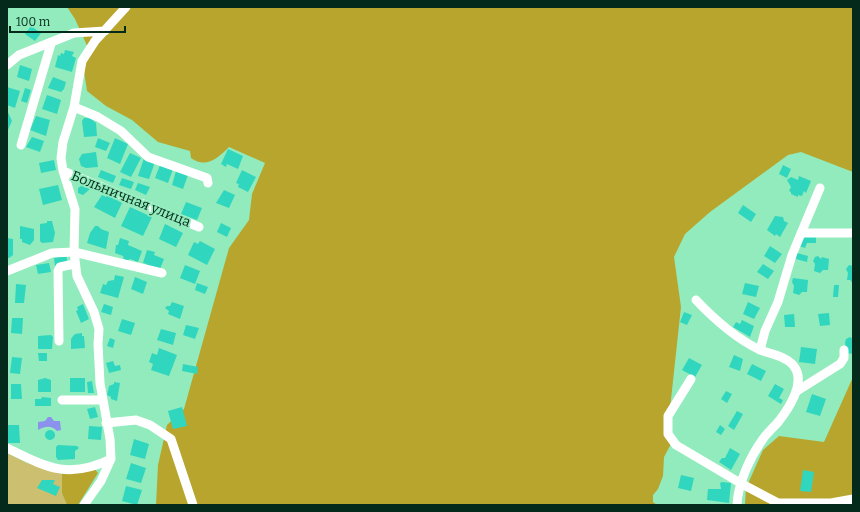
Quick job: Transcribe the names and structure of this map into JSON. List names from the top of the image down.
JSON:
{
  "streets": {
    "street": ["Больничная улица"]
  },
  "scale_bar": "100 m"
}
